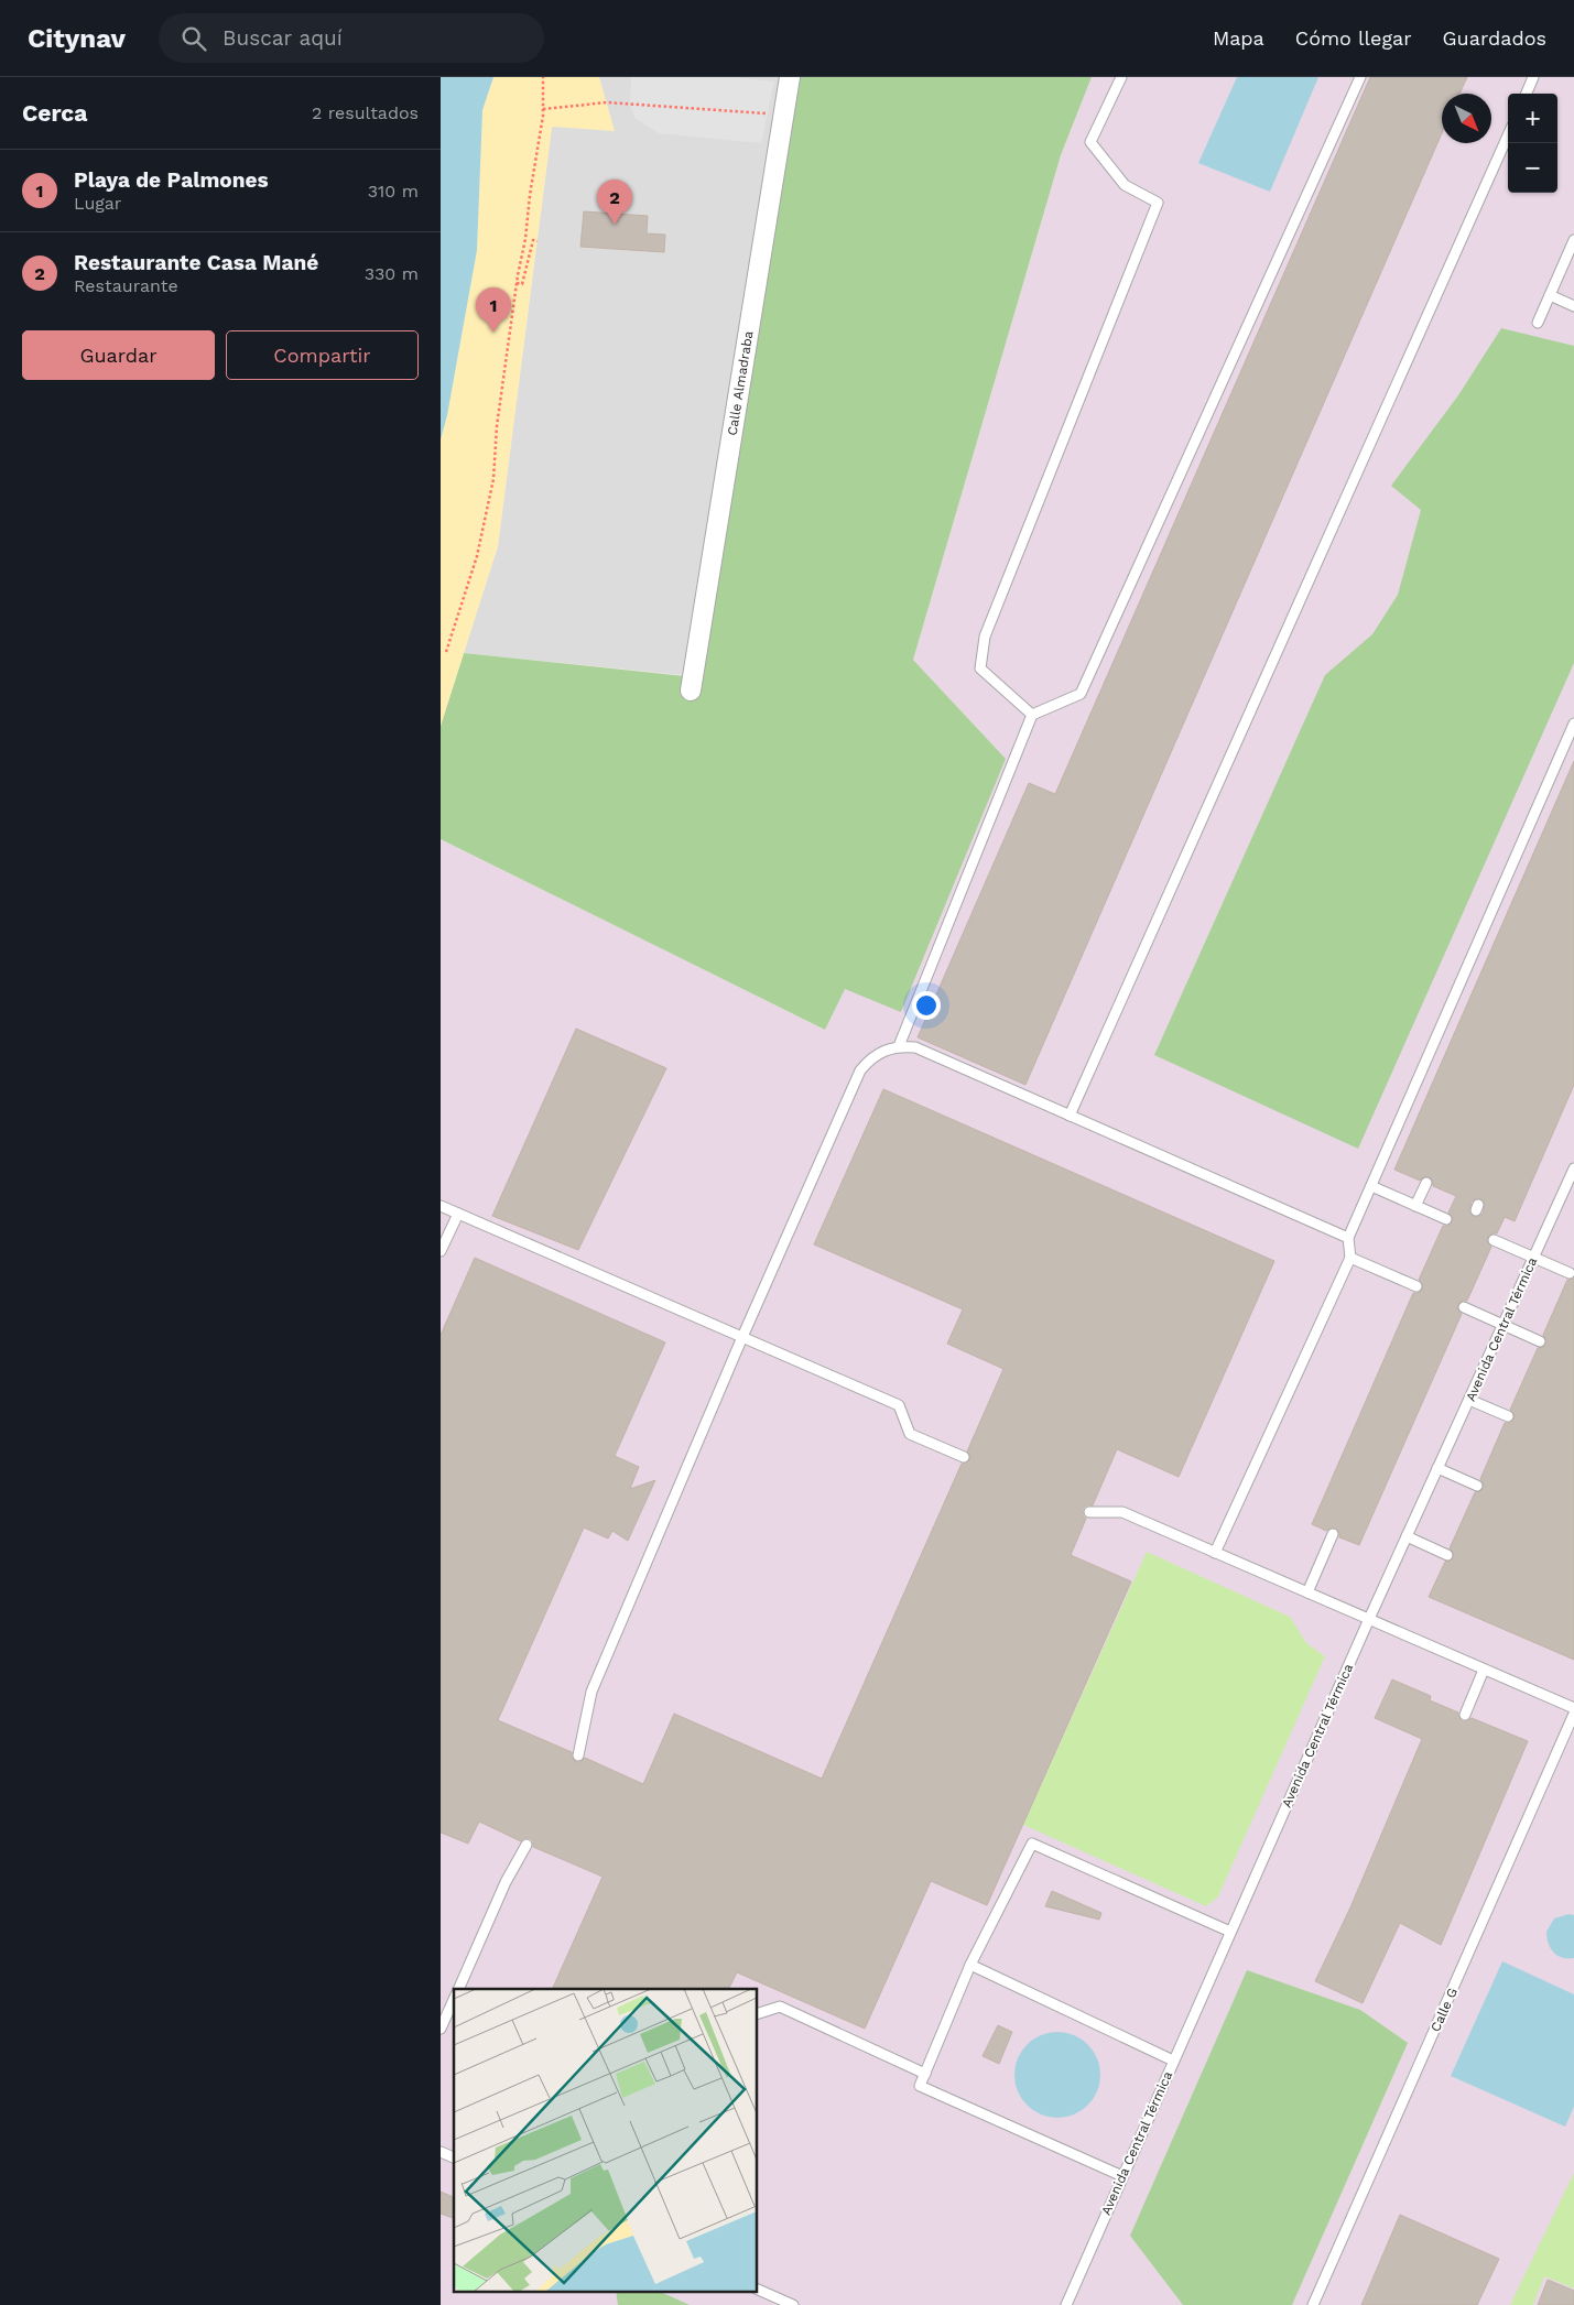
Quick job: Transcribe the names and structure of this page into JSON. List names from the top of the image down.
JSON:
{
  "streets": {
    "street": ["Calle Almadraba"],
    "lane": ["Avenida Central Térmica", "Calle G"]
  },
  "north": "bottom right",
  "page": {
    "header": "Citynav",
    "search": "Buscar aquí",
    "nav": ["Mapa", "Cómo llegar", "Guardados"],
    "heading": ["Cerca", "2 resultados"],
    "map_buttons": ["+", "−"],
    "list": [
      {
        "mark": "1",
        "name": "Playa de Palmones",
        "note": "Lugar",
        "value": "310 m"
      },
      {
        "mark": "2",
        "name": "Restaurante Casa Mané",
        "note": "Restaurante",
        "value": "330 m"
      }
    ],
    "pins": ["2", "1"],
    "buttons": ["Guardar", "Compartir"]
  }
}
